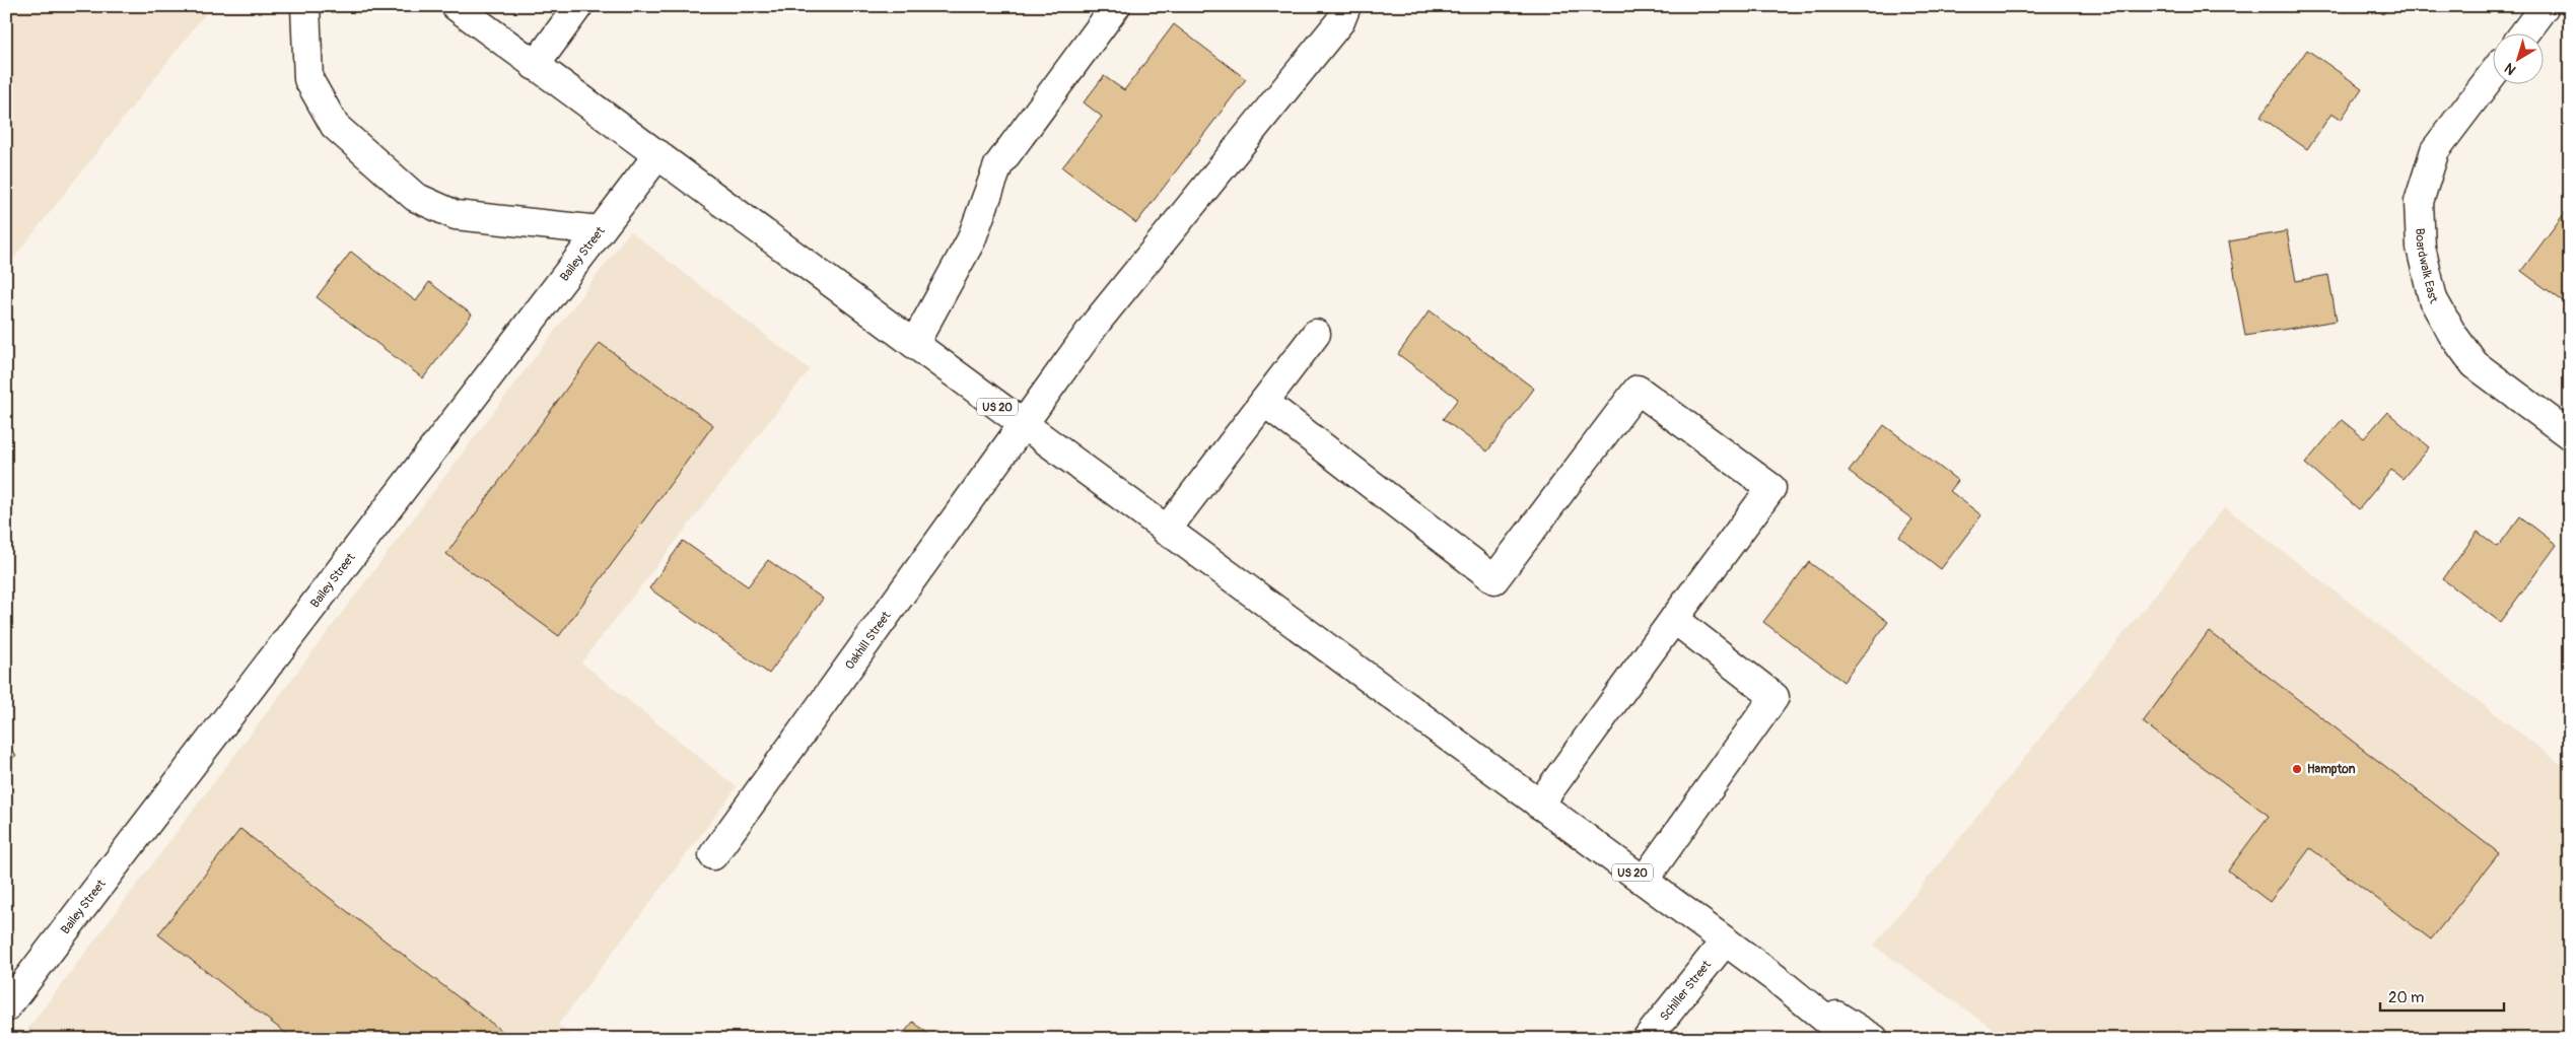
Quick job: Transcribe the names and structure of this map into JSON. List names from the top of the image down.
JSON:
{
  "streets": {
    "street": [
      "Bailey Street",
      "Boardwalk East",
      "US 20",
      "Oakhill Street",
      "Schiller Street"
    ]
  },
  "crossings": [
    ["Bailey Street", "US 20"],
    ["US 20", "Oakhill Street"],
    ["US 20", "Schiller Street"]
  ],
  "places": ["Hampton"],
  "scale_bar": "20 m",
  "north": "bottom left"
}
